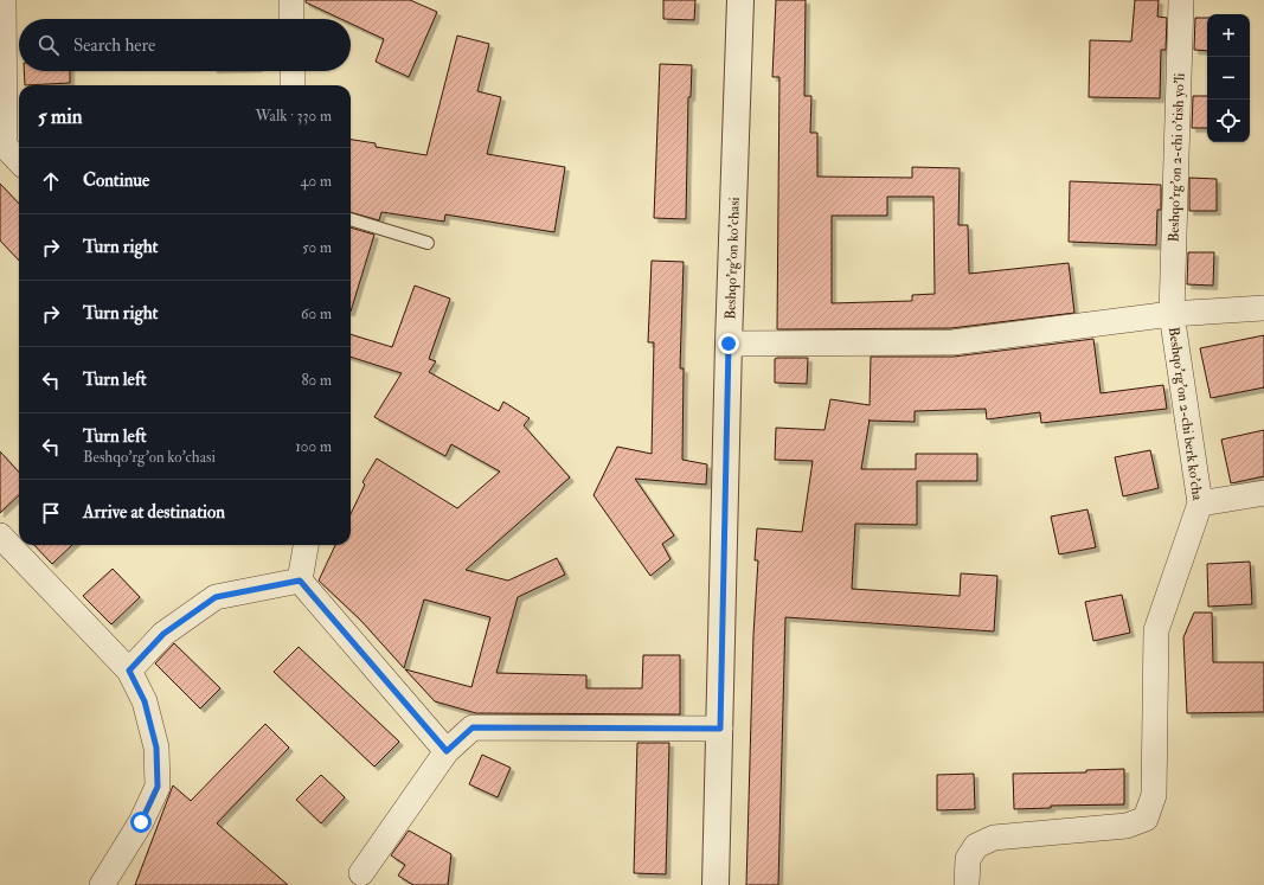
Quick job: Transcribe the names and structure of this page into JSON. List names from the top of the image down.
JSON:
{
  "streets": {
    "street": ["Beshqo'rg'on 2-chi o'tish yo'li", "Beshqo'rg'on ko'chasi", "Beshqo'rg'on 2-chi berk ko'cha"]
  },
  "crossings": [
    ["Beshqo'rg'on 2-chi o'tish yo'li", "Beshqo'rg'on 2-chi berk ko'cha"],
    ["Beshqo'rg'on ko'chasi", "Beshqo'rg'on 2-chi berk ko'cha"]
  ],
  "page": {
    "map_buttons": ["+", "−"],
    "search": "Search here",
    "heading": ["5 min", "Walk · 330 m"],
    "list": [
      ["Continue", "40 m"],
      ["Turn right", "50 m"],
      ["Turn right", "60 m"],
      ["Turn left", "80 m"],
      ["Turn left", "Beshqo'rg'on ko'chasi", "100 m"],
      "Arrive at destination"
    ]
  }
}
